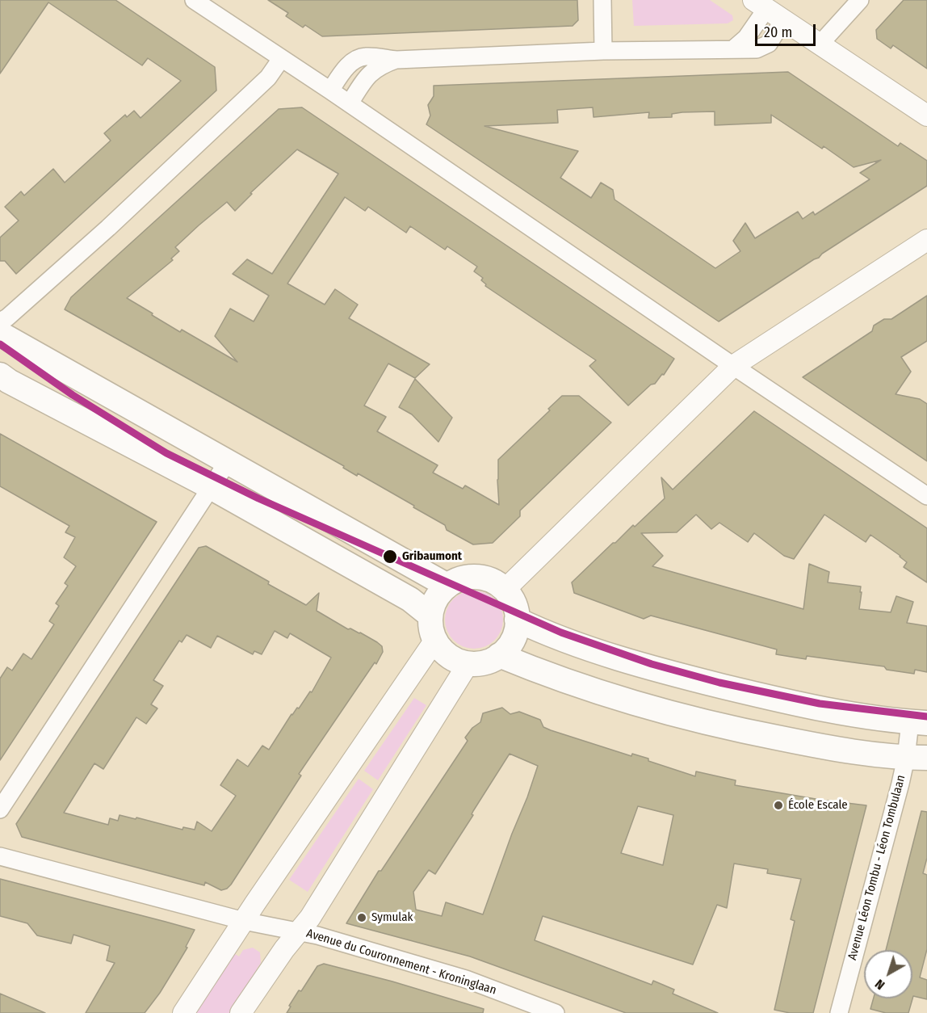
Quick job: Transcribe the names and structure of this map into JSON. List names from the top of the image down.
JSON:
{
  "streets": {
    "street": ["Avenue Léon Tombu - Léon Tombulaan", "Avenue du Couronnement - Kroninglaan"]
  },
  "places": ["Gribaumont", "École Escale", "Symulak"],
  "scale_bar": "20 m",
  "north": "bottom left"
}
